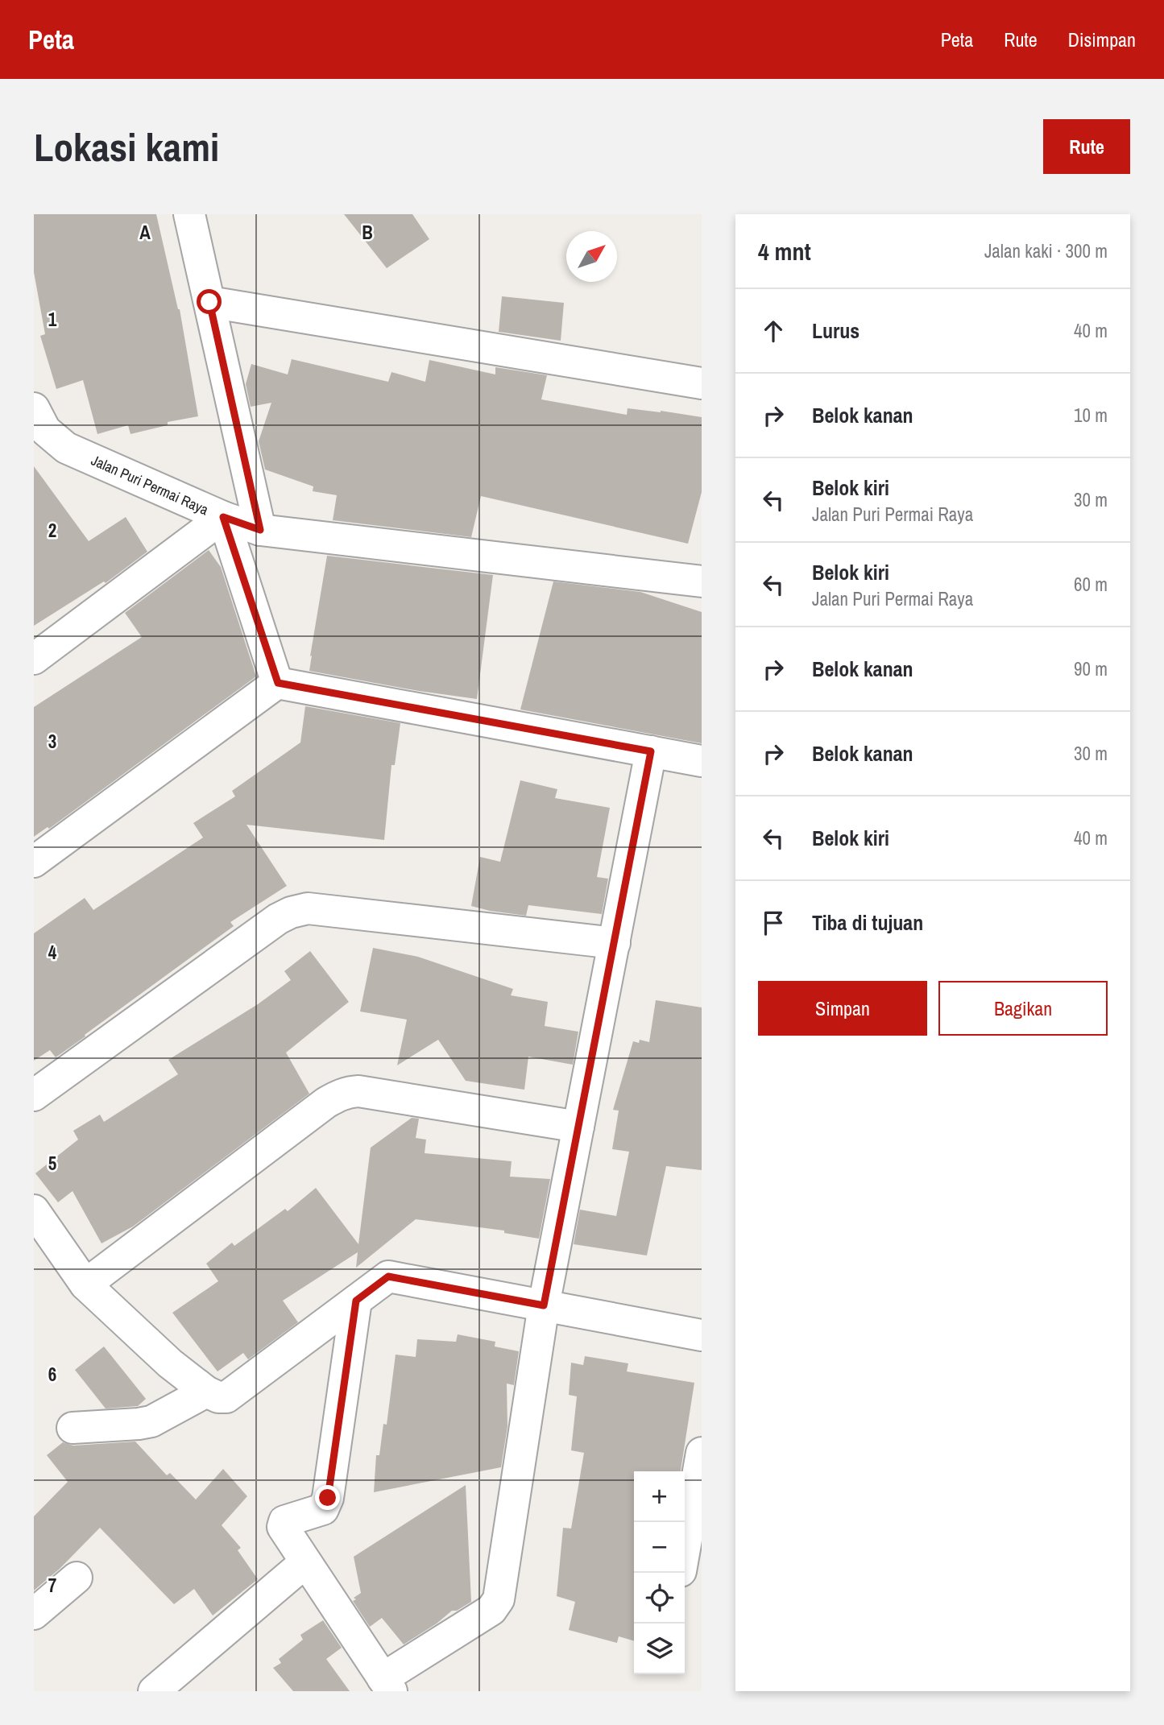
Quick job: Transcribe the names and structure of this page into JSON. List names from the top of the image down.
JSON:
{
  "streets": {
    "street": ["Jalan Puri Permai Raya"]
  },
  "north": "top right",
  "page": {
    "header": "Peta",
    "nav": ["Peta", "Rute", "Disimpan"],
    "buttons": [
      "Rute",
      ["Simpan", "Bagikan"]
    ],
    "title": "Lokasi kami",
    "heading": ["4 mnt", "Jalan kaki · 300 m"],
    "list": [
      ["Lurus", "40 m"],
      ["Belok kanan", "10 m"],
      ["Belok kiri", "Jalan Puri Permai Raya", "30 m"],
      ["Belok kiri", "Jalan Puri Permai Raya", "60 m"],
      ["Belok kanan", "90 m"],
      ["Belok kanan", "30 m"],
      ["Belok kiri", "40 m"],
      "Tiba di tujuan"
    ],
    "map_buttons": ["+", "−"]
  },
  "grid": {
    "columns": ["A", "B"],
    "rows": [
      "1",
      "2",
      "3",
      "4",
      "5",
      "6",
      "7"
    ]
  }
}
